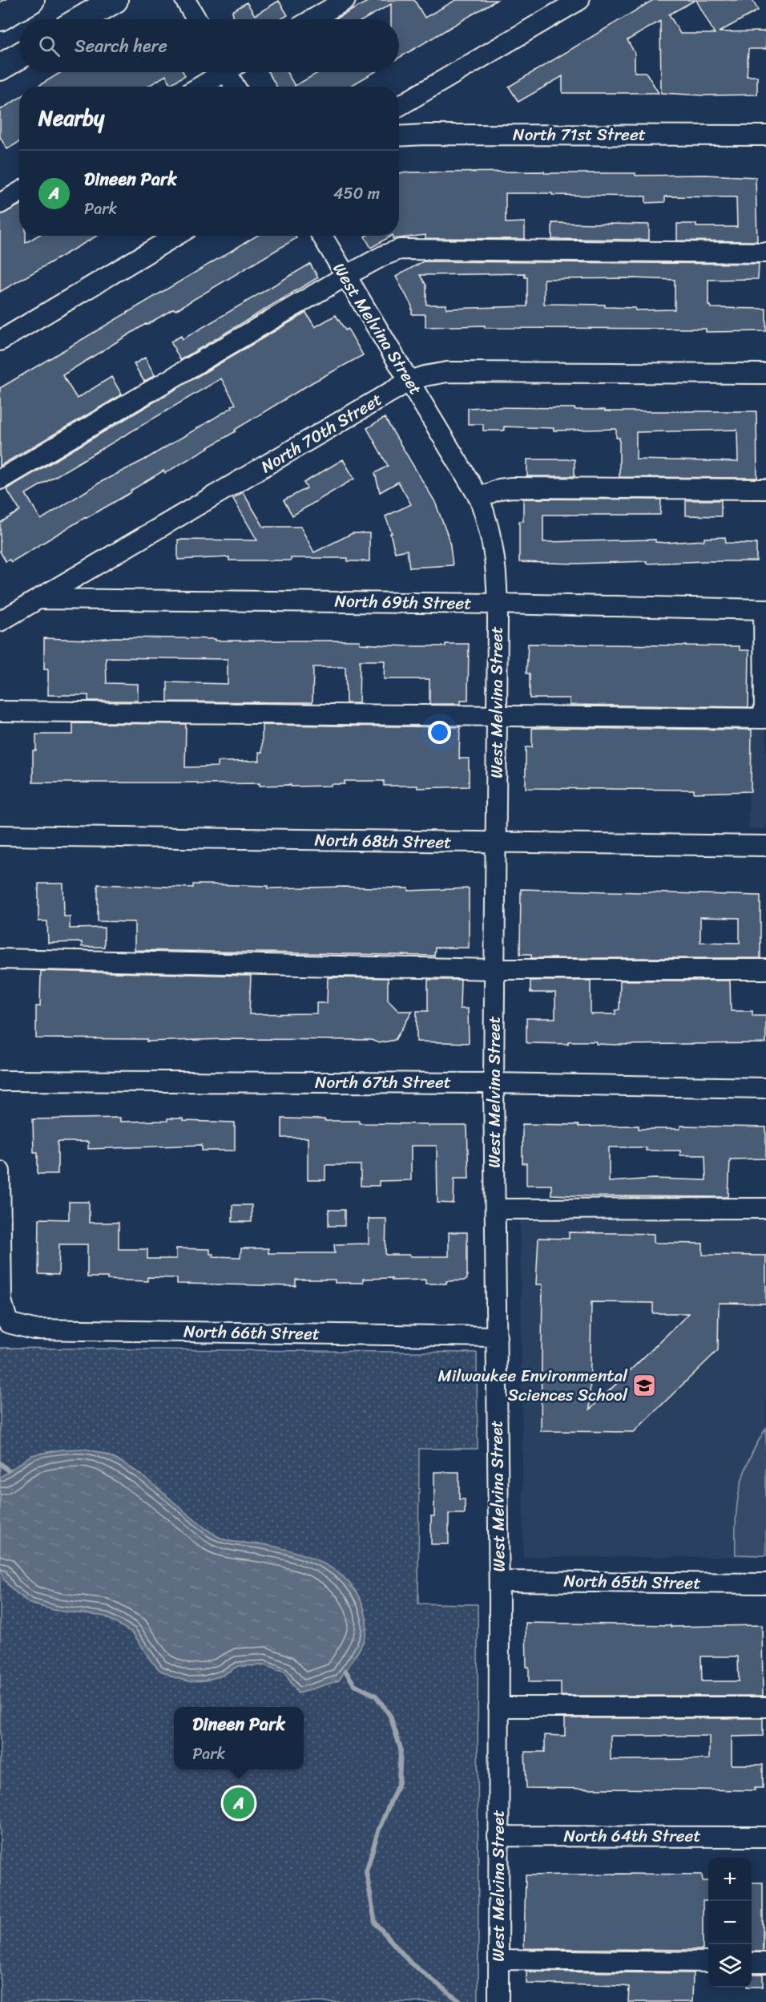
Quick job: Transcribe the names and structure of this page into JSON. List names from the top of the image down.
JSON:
{
  "streets": {
    "street": [
      "North 71st Street",
      "West Melvina Street",
      "North 70th Street",
      "North 69th Street",
      "North 68th Street",
      "North 67th Street",
      "North 66th Street",
      "North 65th Street",
      "North 64th Street"
    ]
  },
  "crossings": [
    ["West Melvina Street", "North 70th Street"],
    ["West Melvina Street", "North 69th Street"],
    ["West Melvina Street", "North 68th Street"],
    ["West Melvina Street", "North 67th Street"],
    ["West Melvina Street", "North 66th Street"],
    ["West Melvina Street", "North 65th Street"],
    ["West Melvina Street", "North 64th Street"],
    ["North 70th Street", "North 69th Street"]
  ],
  "places": {
    "school or university": ["Milwaukee Environmental Sciences School"]
  },
  "page": {
    "search": "Search here",
    "heading": "Nearby",
    "list": [
      {
        "mark": "A",
        "name": "Dineen Park",
        "note": "Park",
        "value": "450 m"
      }
    ],
    "popup": ["Dineen Park", "Park"],
    "pins": "A",
    "map_buttons": ["+", "−"]
  }
}
